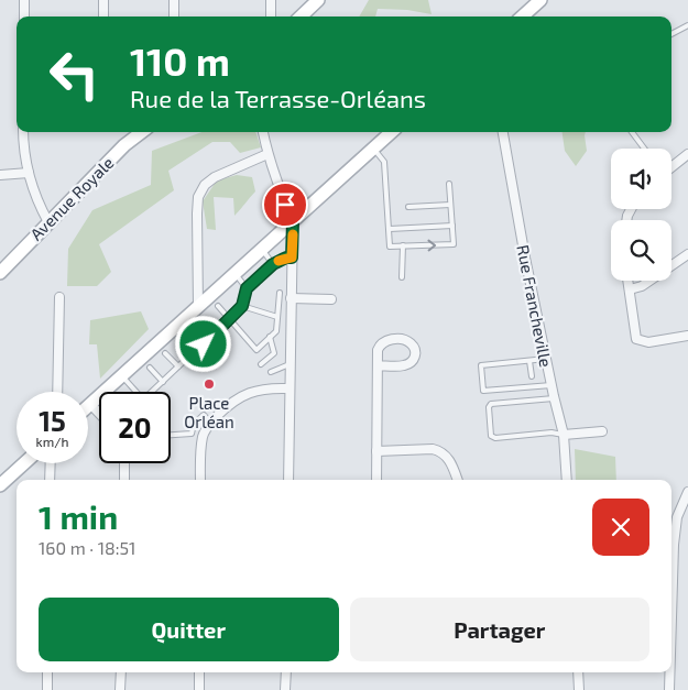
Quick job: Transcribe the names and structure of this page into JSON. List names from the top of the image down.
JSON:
{
  "streets": {
    "street": ["Avenue Royale", "Rue Francheville"]
  },
  "places": ["Place Orléan"],
  "page": {
    "turn": ["110 m", "Rue de la Terrasse-Orléans"],
    "speed": "15 km/h",
    "limit": "20",
    "heading": ["1 min", "160 m · 18:51"],
    "buttons": ["Quitter", "Partager"]
  }
}
